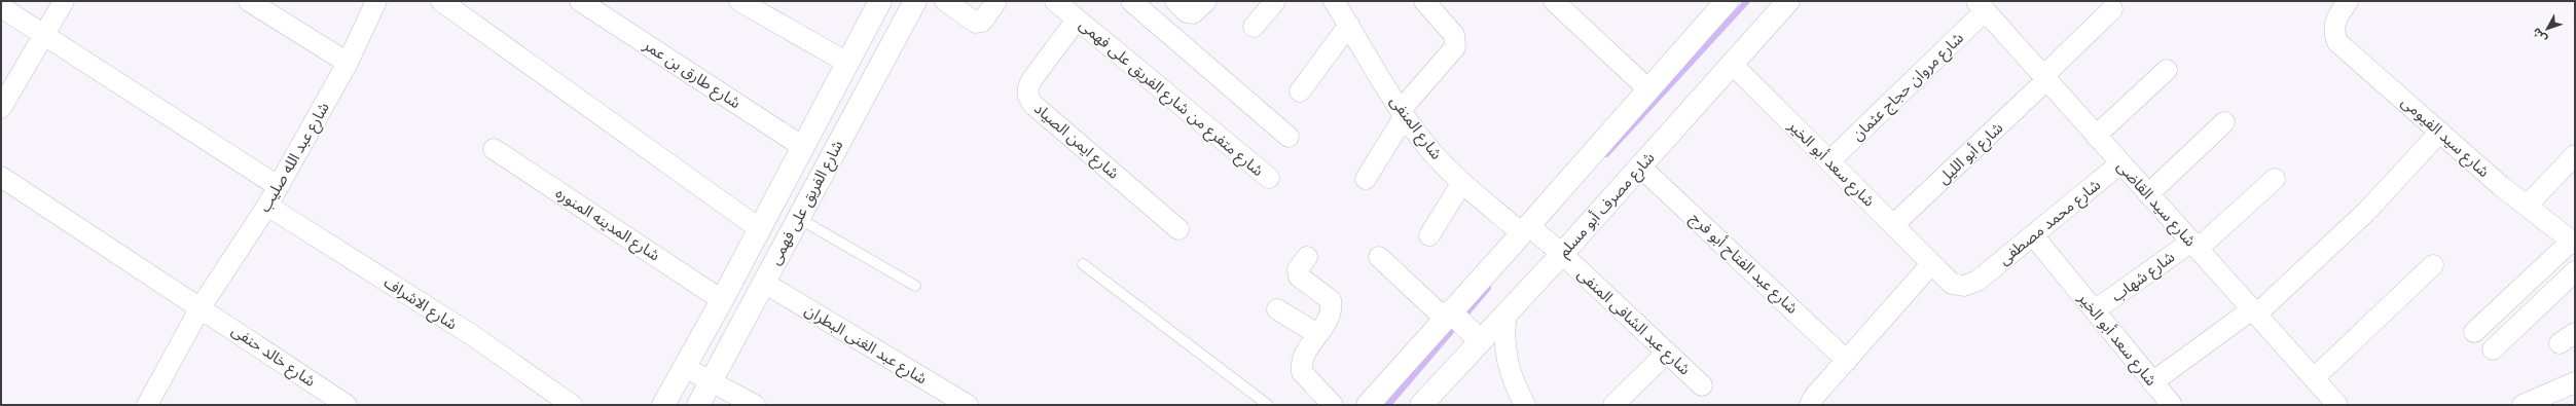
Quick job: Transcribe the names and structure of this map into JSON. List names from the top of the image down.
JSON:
{
  "streets": {
    "street": [
      "شارع طارق بن عمر",
      "شارع مروان حجاج عثمان",
      "شارع متفرع من شارع الفريق على فهمى",
      "شارع المنفى",
      "شارع سيد الفيومى",
      "شارع ايمن الصياد",
      "شارع أبو الليل",
      "شارع عبد الله صليب",
      "شارع سعد أبو الخير",
      "شارع الفريق على فهمى",
      "شارع سيد القاضى",
      "شارع مصرف أبو مسلم",
      "شارع محمد مصطفى",
      "شارع المدينه المنوره",
      "شارع عبد الفتاح أبو فرج",
      "شارع شهاب",
      "شارع الاشراف",
      "شارع عبد الشافى المنفى",
      "شارع عبد الغنى البطران",
      "شارع خالد حنفى"
    ]
  },
  "crossings": [
    ["شارع طارق بن عمر", "شارع الفريق على فهمى"],
    ["شارع مروان حجاج عثمان", "شارع سعد أبو الخير"],
    ["شارع مروان حجاج عثمان", "شارع سيد القاضى"],
    ["شارع متفرع من شارع الفريق على فهمى", "شارع ايمن الصياد"],
    ["شارع المنفى", "شارع عبد الشافى المنفى"],
    ["شارع أبو الليل", "شارع سعد أبو الخير"],
    ["شارع أبو الليل", "شارع سيد القاضى"],
    ["شارع عبد الله صليب", "شارع الاشراف"],
    ["شارع عبد الله صليب", "شارع خالد حنفى"],
    ["شارع سعد أبو الخير", "شارع مصرف أبو مسلم"],
    ["شارع سعد أبو الخير", "شارع محمد مصطفى"],
    ["شارع سعد أبو الخير", "شارع شهاب"],
    ["شارع الفريق على فهمى", "شارع المدينه المنوره"],
    ["شارع الفريق على فهمى", "شارع عبد الغنى البطران"],
    ["شارع سيد القاضى", "شارع محمد مصطفى"],
    ["شارع سيد القاضى", "شارع شهاب"],
    ["شارع مصرف أبو مسلم", "شارع عبد الفتاح أبو فرج"],
    ["شارع مصرف أبو مسلم", "شارع عبد الشافى المنفى"]
  ],
  "north": "bottom left"
}
